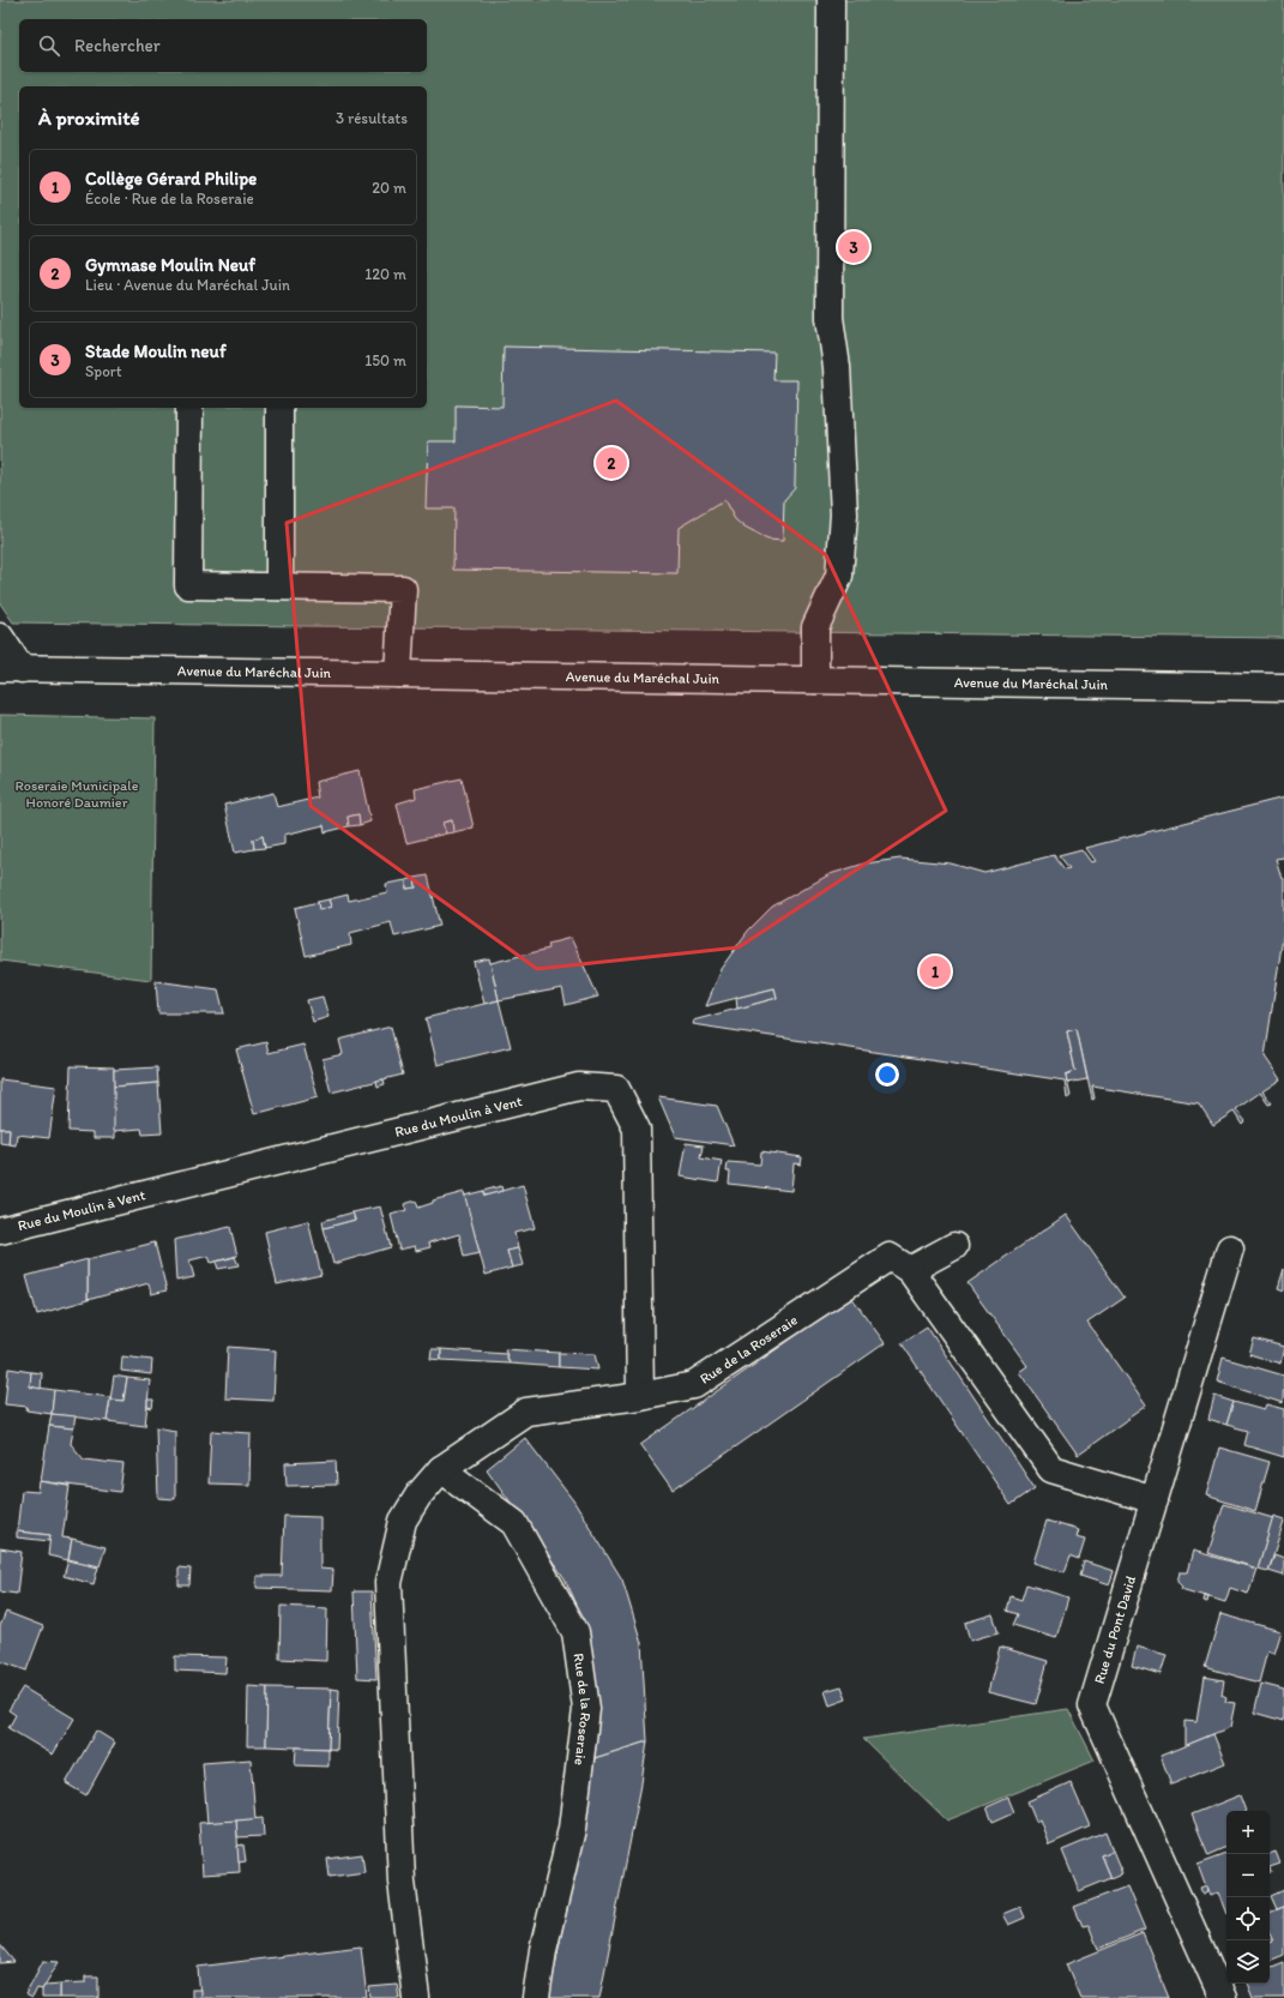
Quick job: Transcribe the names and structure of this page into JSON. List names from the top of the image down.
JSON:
{
  "streets": {
    "street": [
      "Avenue du Maréchal Juin",
      "Rue du Moulin à Vent",
      "Rue de la Roseraie",
      "Rue du Pont David"
    ]
  },
  "crossings": [
    ["Rue du Moulin à Vent", "Rue de la Roseraie"],
    ["Rue de la Roseraie", "Rue du Pont David"]
  ],
  "parks": ["Roseraie Municipale Honoré Daumier"],
  "page": {
    "search": "Rechercher",
    "heading": ["À proximité", "3 résultats"],
    "list": [
      {
        "mark": "1",
        "name": "Collège Gérard Philipe",
        "note": "École · Rue de la Roseraie",
        "value": "20 m"
      },
      {
        "mark": "2",
        "name": "Gymnase Moulin Neuf",
        "note": "Lieu · Avenue du Maréchal Juin",
        "value": "120 m"
      },
      {
        "mark": "3",
        "name": "Stade Moulin neuf",
        "note": "Sport",
        "value": "150 m"
      }
    ],
    "pins": ["3", "2", "1"],
    "map_buttons": ["+", "−"]
  }
}
